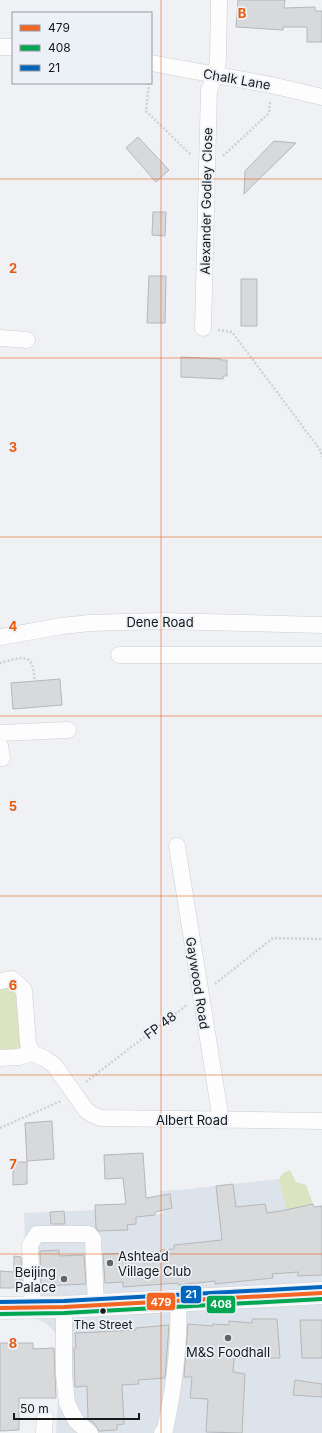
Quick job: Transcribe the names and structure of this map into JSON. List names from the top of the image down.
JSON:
{
  "streets": {
    "street": [
      "Chalk Lane",
      "Alexander Godley Close",
      "Dene Road",
      "Gaywood Road",
      "Albert Road"
    ],
    "path": ["FP 48"]
  },
  "crossings": [
    ["Chalk Lane", "Alexander Godley Close"],
    ["Gaywood Road", "FP 48"],
    ["Gaywood Road", "Albert Road"],
    ["FP 48", "Albert Road"]
  ],
  "places": [
    "Ashtead Village Club",
    "Beijing Palace",
    "The Street",
    "M&S Foodhall"
  ],
  "lines": ["transit line 21", "transit line 479", "transit line 408"],
  "legend": ["479", "408", "21"],
  "scale_bar": "50 m",
  "grid": {
    "columns": ["B"],
    "rows": [
      "2",
      "3",
      "4",
      "5",
      "6",
      "7",
      "8"
    ]
  }
}
